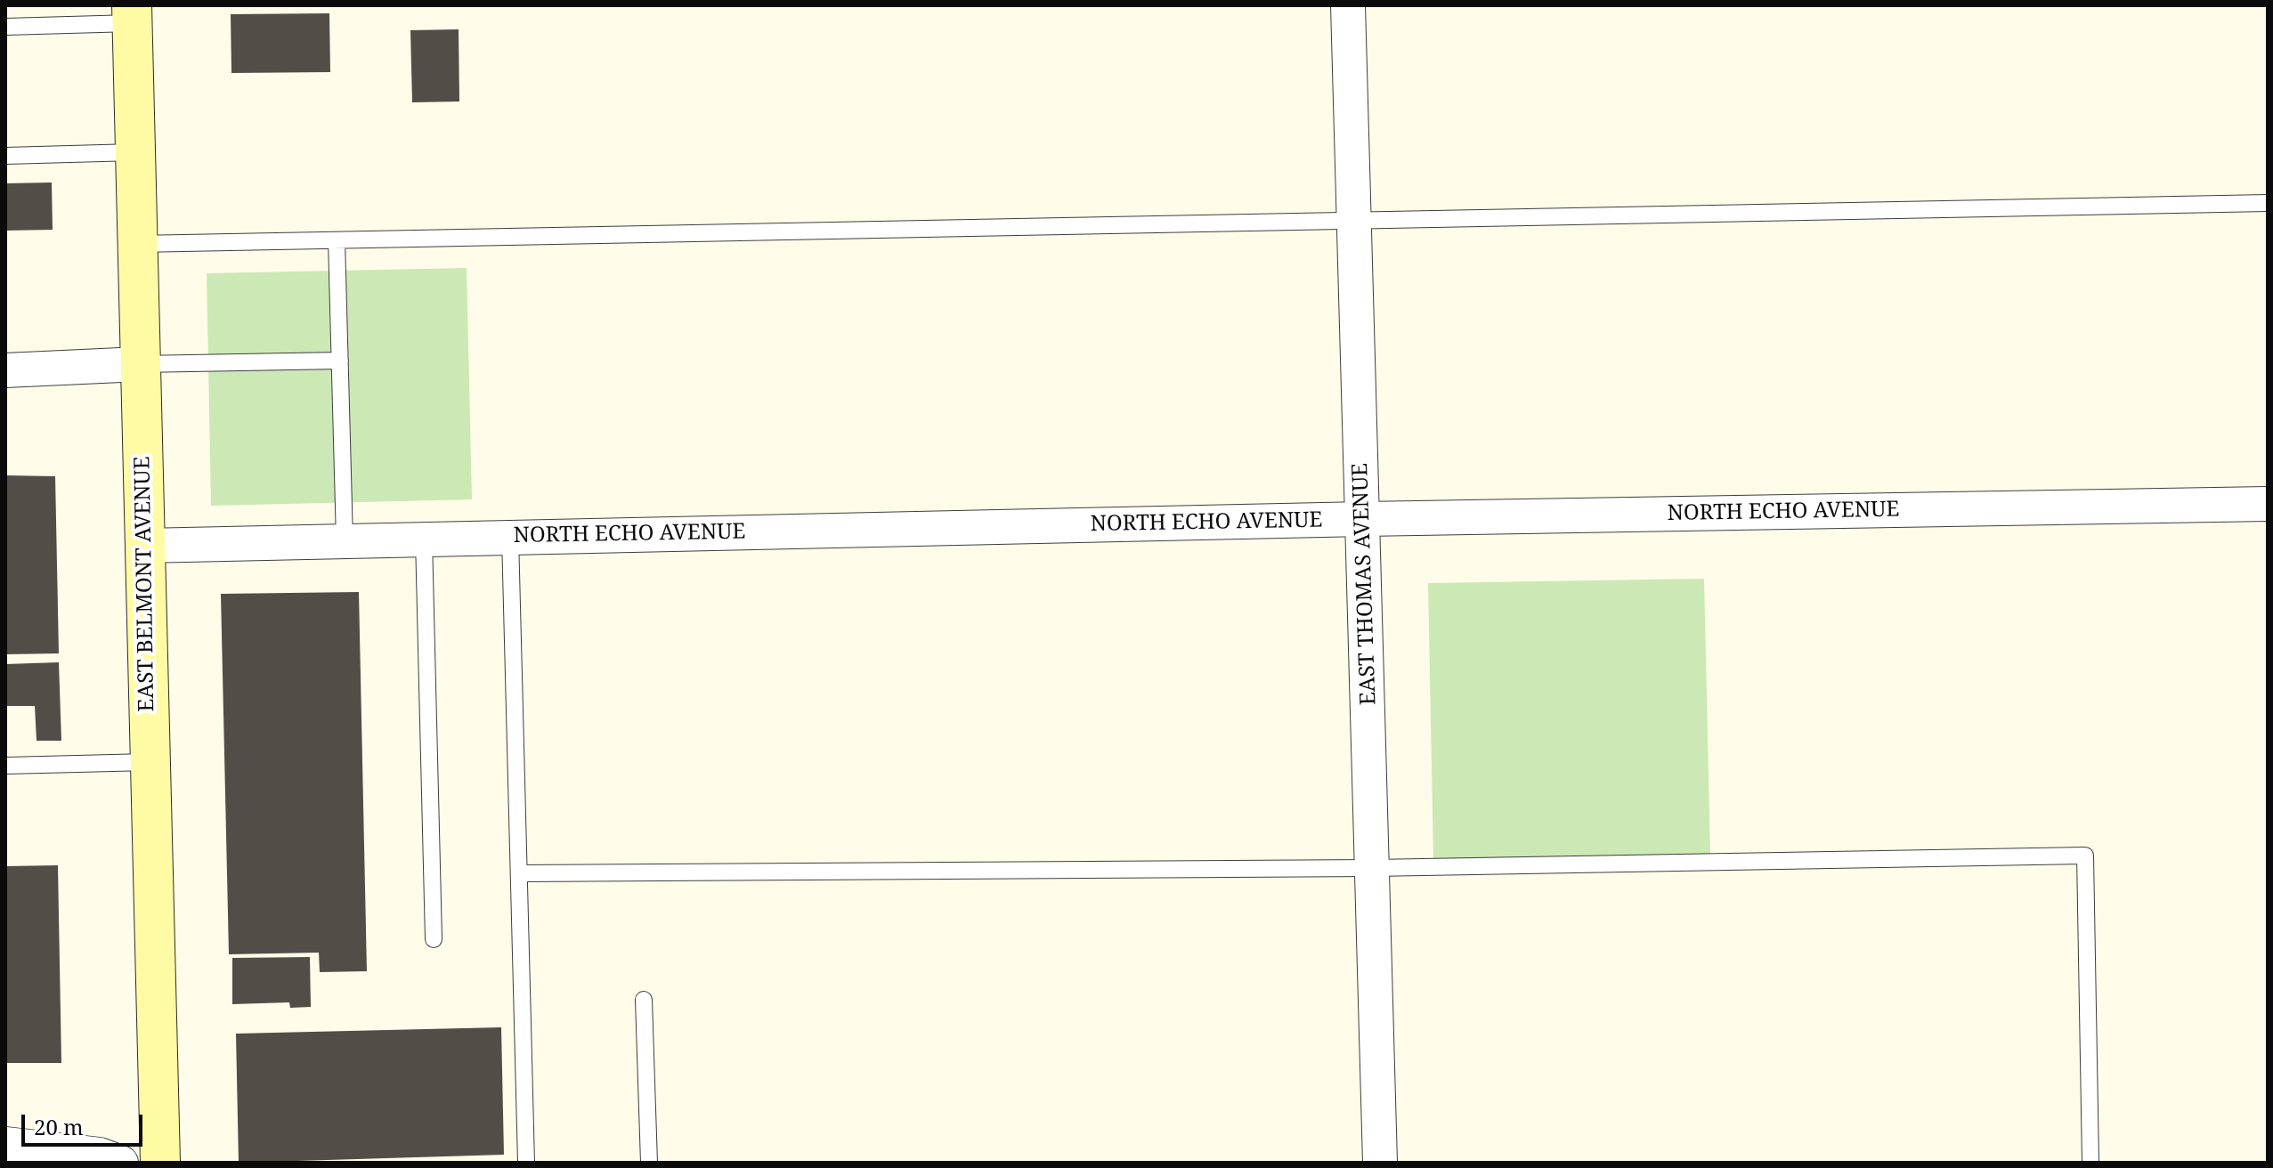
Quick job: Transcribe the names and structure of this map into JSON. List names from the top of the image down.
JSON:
{
  "streets": {
    "main road": ["EAST BELMONT AVENUE"],
    "street": ["NORTH ECHO AVENUE", "EAST THOMAS AVENUE"]
  },
  "crossings": [
    ["NORTH ECHO AVENUE", "EAST BELMONT AVENUE"],
    ["NORTH ECHO AVENUE", "EAST THOMAS AVENUE"]
  ],
  "scale_bar": "20 m"
}
